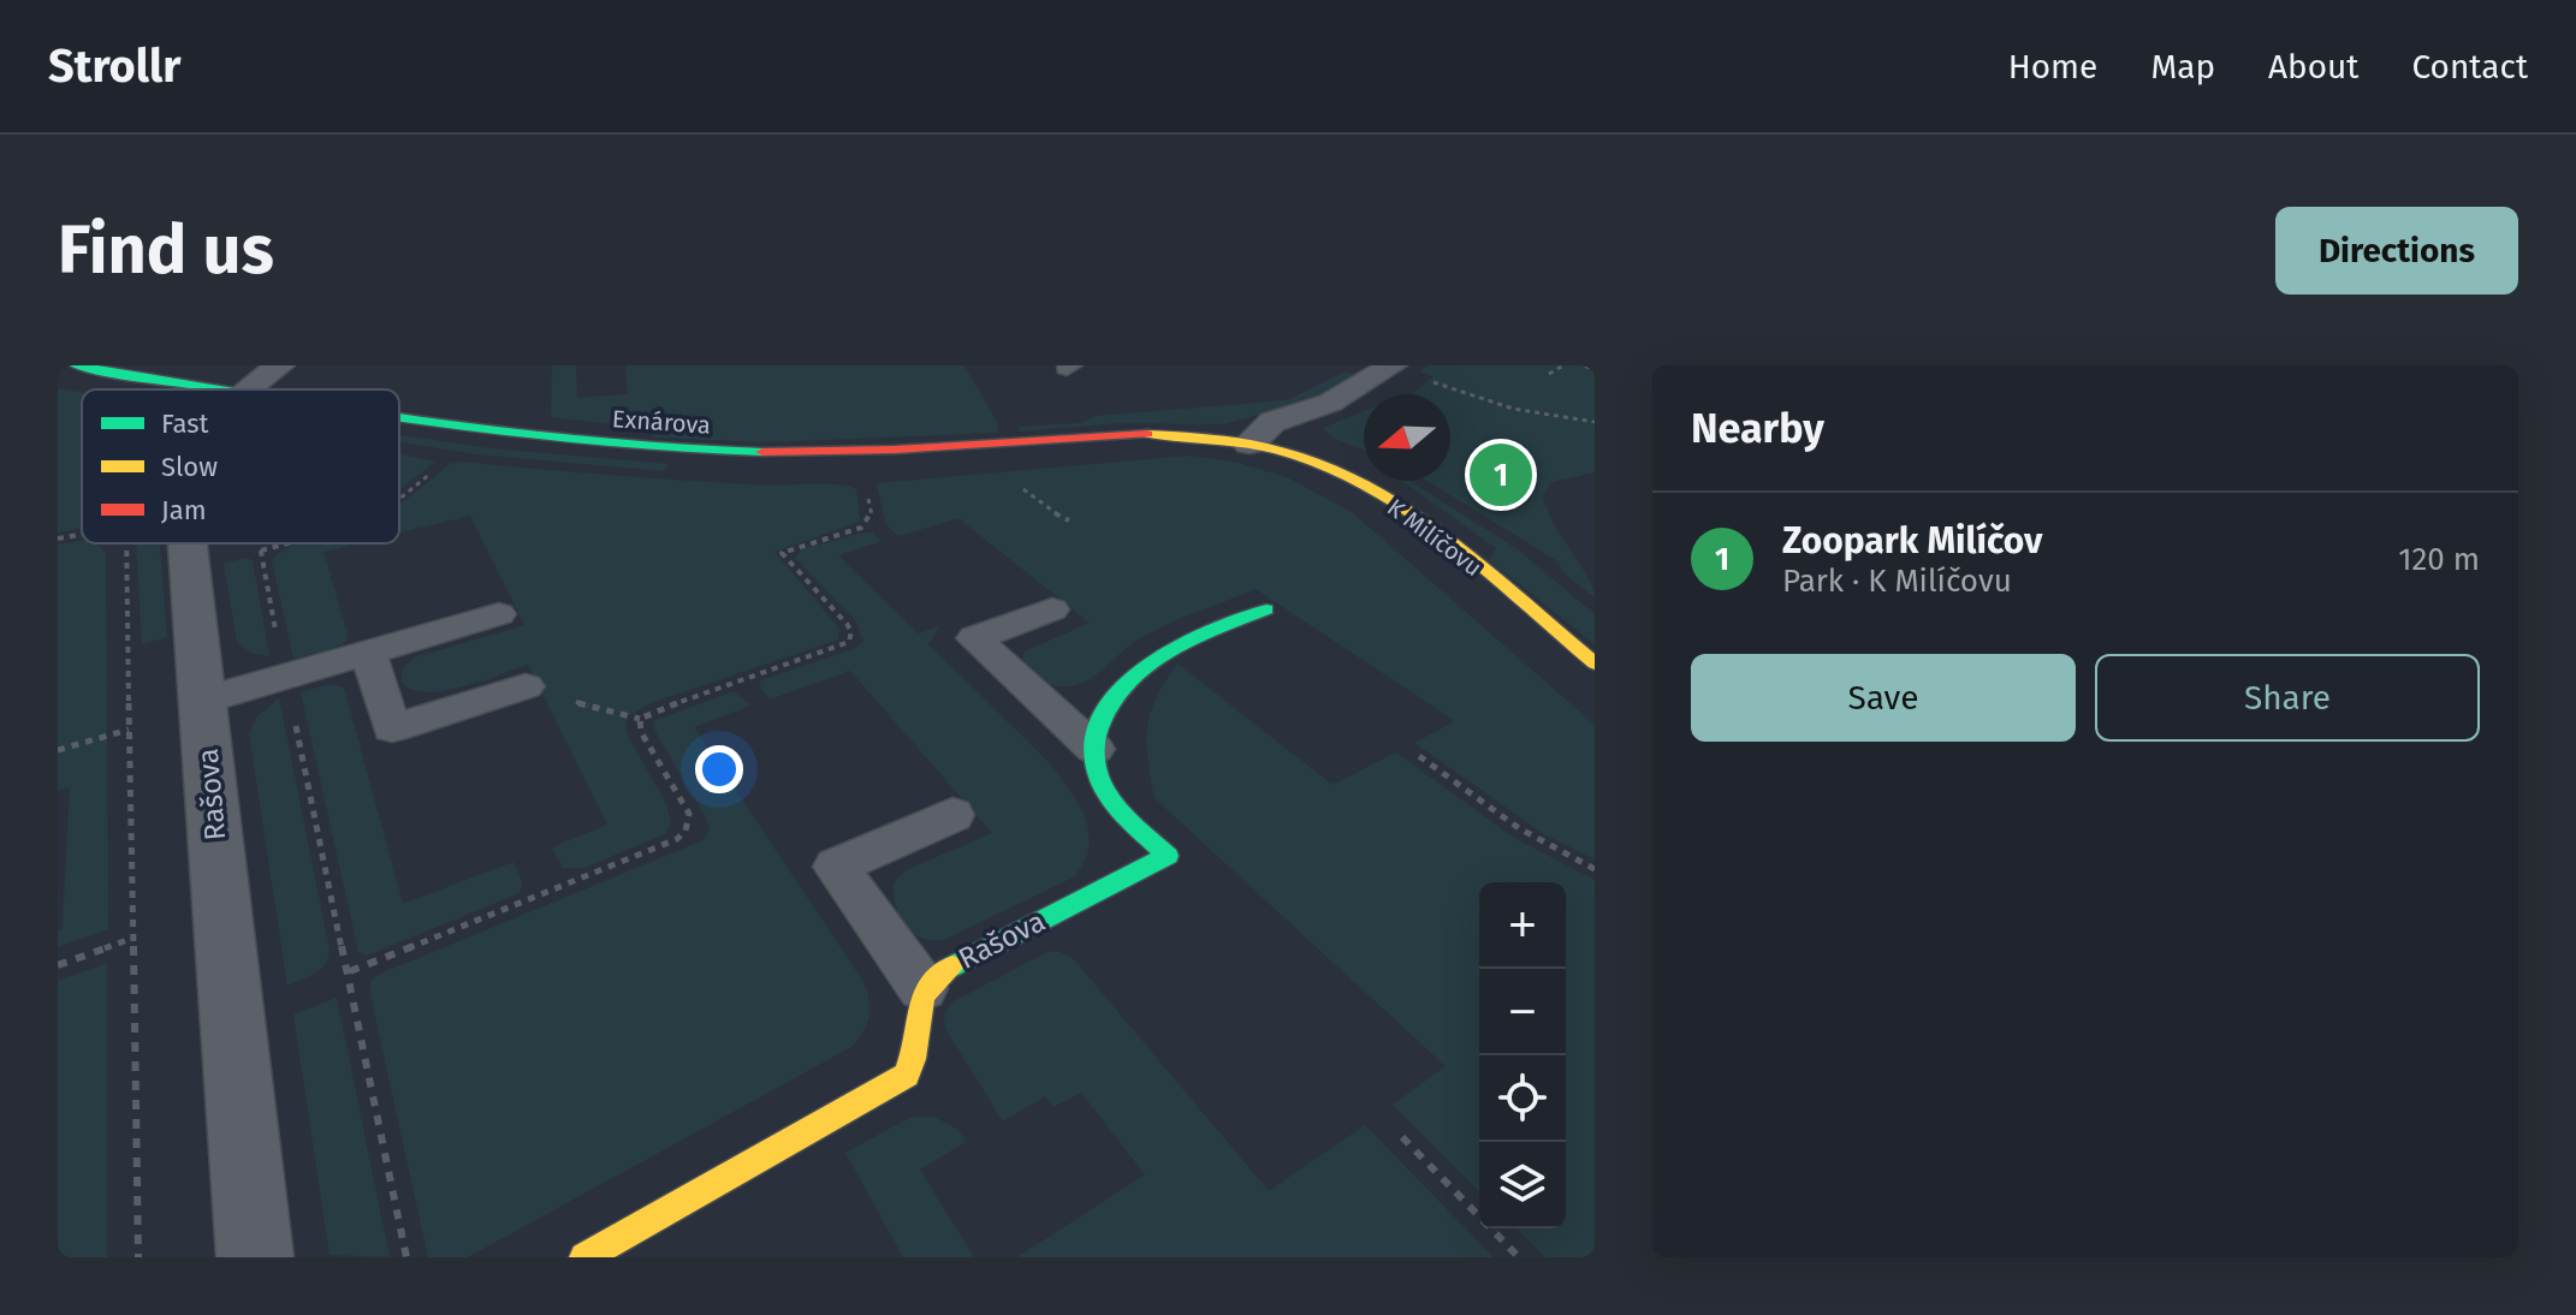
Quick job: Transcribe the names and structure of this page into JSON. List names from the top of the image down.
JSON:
{
  "streets": {
    "street": ["Exnárova", "K Milíčovu", "Rašova"]
  },
  "crossings": [
    ["Exnárova", "K Milíčovu"]
  ],
  "legend": ["Fast", "Slow", "Jam"],
  "north": "left",
  "page": {
    "header": "Strollr",
    "nav": [
      "Home",
      "Map",
      "About",
      "Contact"
    ],
    "buttons": [
      "Directions",
      ["Save", "Share"]
    ],
    "title": "Find us",
    "heading": "Nearby",
    "pins": "1",
    "list": [
      {
        "mark": "1",
        "name": "Zoopark Milíčov",
        "note": "Park · K Milíčovu",
        "value": "120 m"
      }
    ],
    "map_buttons": ["+", "−"]
  }
}
